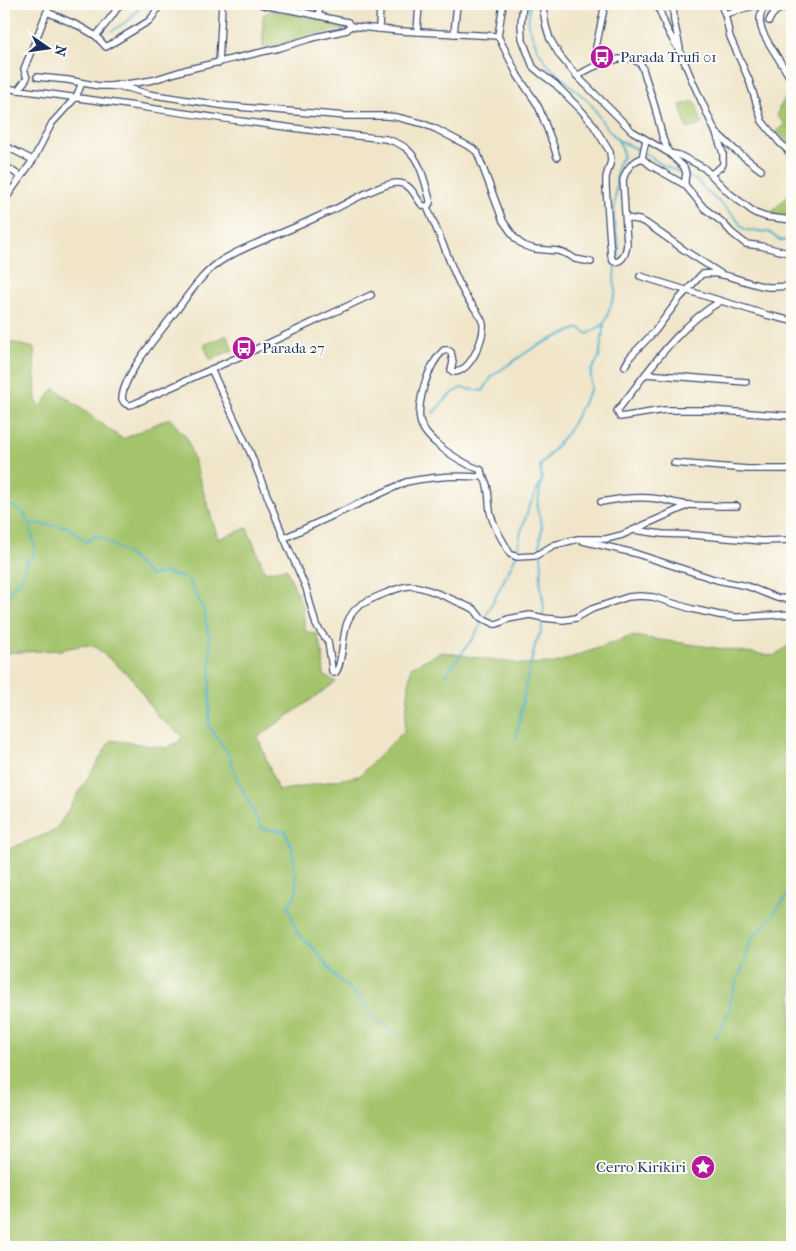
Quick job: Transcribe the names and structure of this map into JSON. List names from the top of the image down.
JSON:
{
  "places": {
    "bus stop": ["Parada Trufi 01", "Parada 27"],
    "place": ["Cerro Kirikiri"]
  },
  "north": "right"
}
